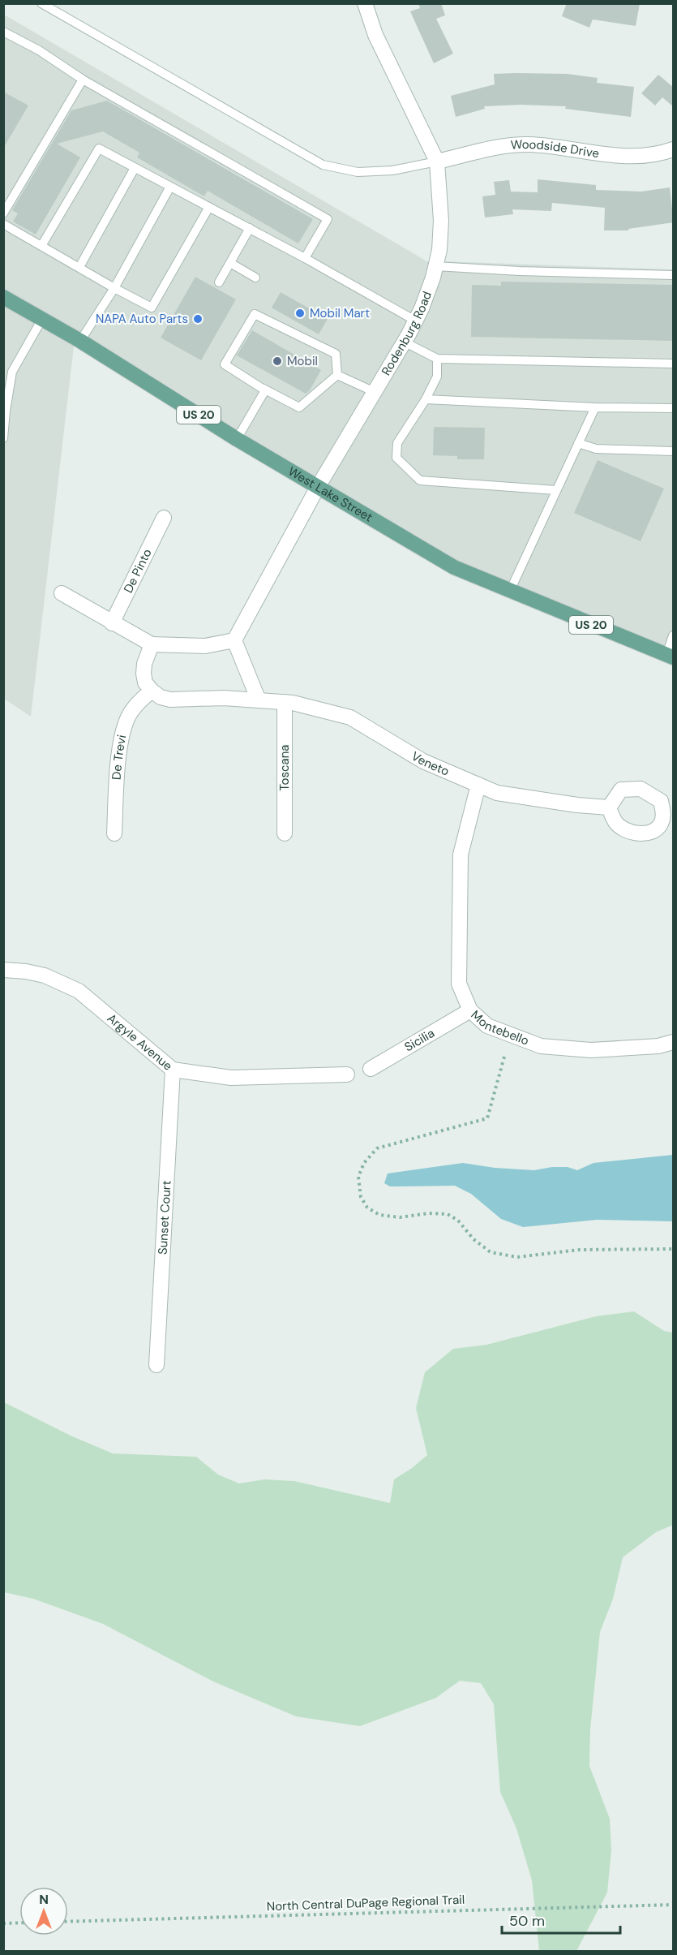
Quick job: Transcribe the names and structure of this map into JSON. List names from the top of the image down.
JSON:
{
  "streets": {
    "main road": ["US 20", "West Lake Street"],
    "street": [
      "Woodside Drive",
      "Rodenburg Road",
      "De Pinto",
      "De Trevi",
      "Veneto",
      "Toscana",
      "Montebello",
      "Sicilia",
      "Argyle Avenue",
      "Sunset Court"
    ],
    "path": ["North Central DuPage Regional Trail"]
  },
  "crossings": [
    ["Woodside Drive", "Rodenburg Road"],
    ["Rodenburg Road", "West Lake Street"],
    ["De Trevi", "Veneto"],
    ["Veneto", "Toscana"],
    ["Veneto", "Montebello"],
    ["Montebello", "Sicilia"],
    ["Argyle Avenue", "Sunset Court"]
  ],
  "places": ["Mobil Mart", "NAPA Auto Parts", "Mobil"],
  "scale_bar": "50 m",
  "north": "top"
}
